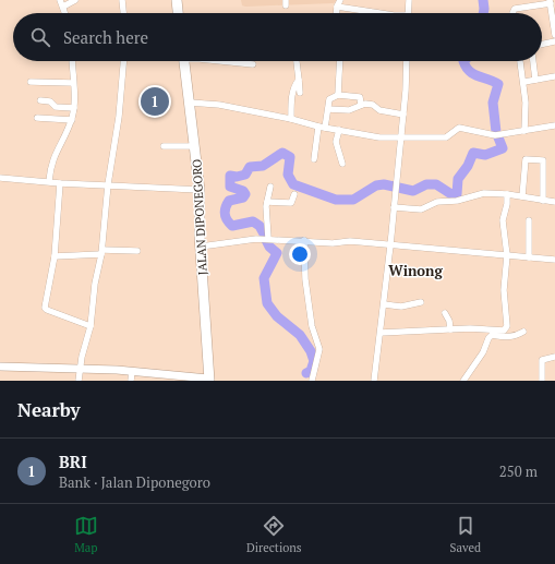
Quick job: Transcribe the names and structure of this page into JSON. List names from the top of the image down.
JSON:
{
  "streets": {
    "main road": ["JALAN DIPONEGORO"]
  },
  "districts": ["Winong"],
  "page": {
    "search": "Search here",
    "pins": "1",
    "heading": "Nearby",
    "list": [
      {
        "mark": "1",
        "name": "BRI",
        "note": "Bank · Jalan Diponegoro",
        "value": "250 m"
      }
    ],
    "nav": ["Map", "Directions", "Saved"]
  }
}
